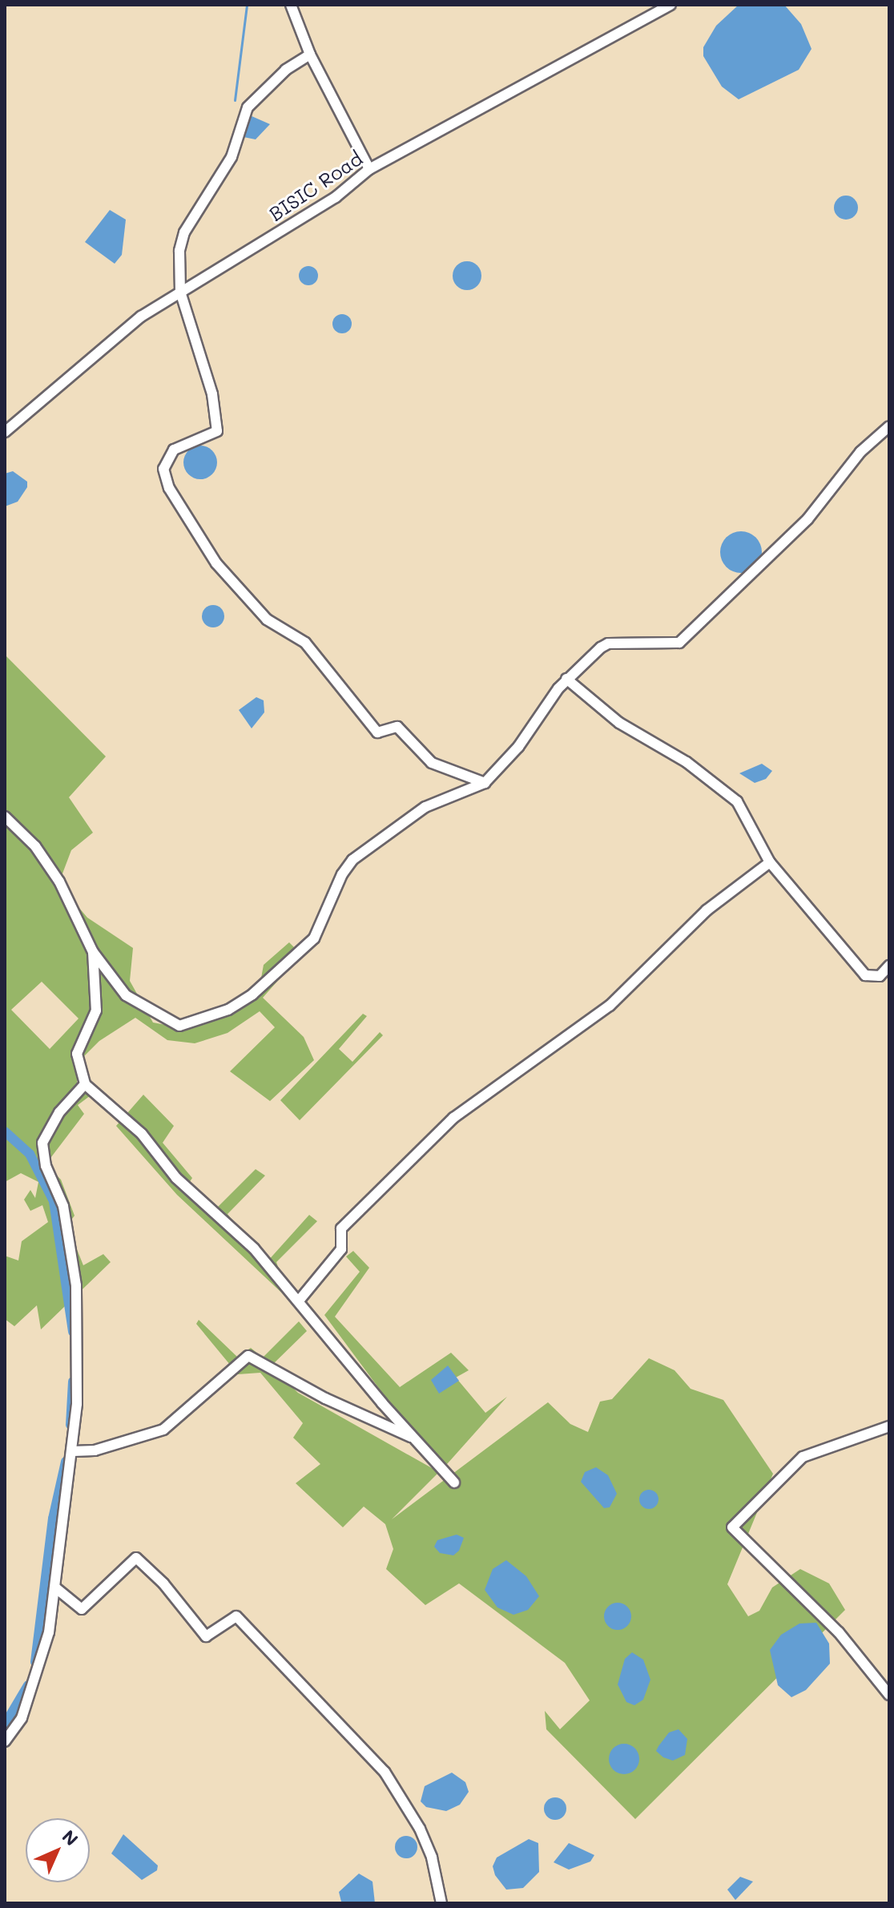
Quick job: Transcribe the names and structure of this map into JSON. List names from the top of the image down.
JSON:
{
  "streets": {
    "street": ["BISIC Road"]
  },
  "north": "top right"
}
